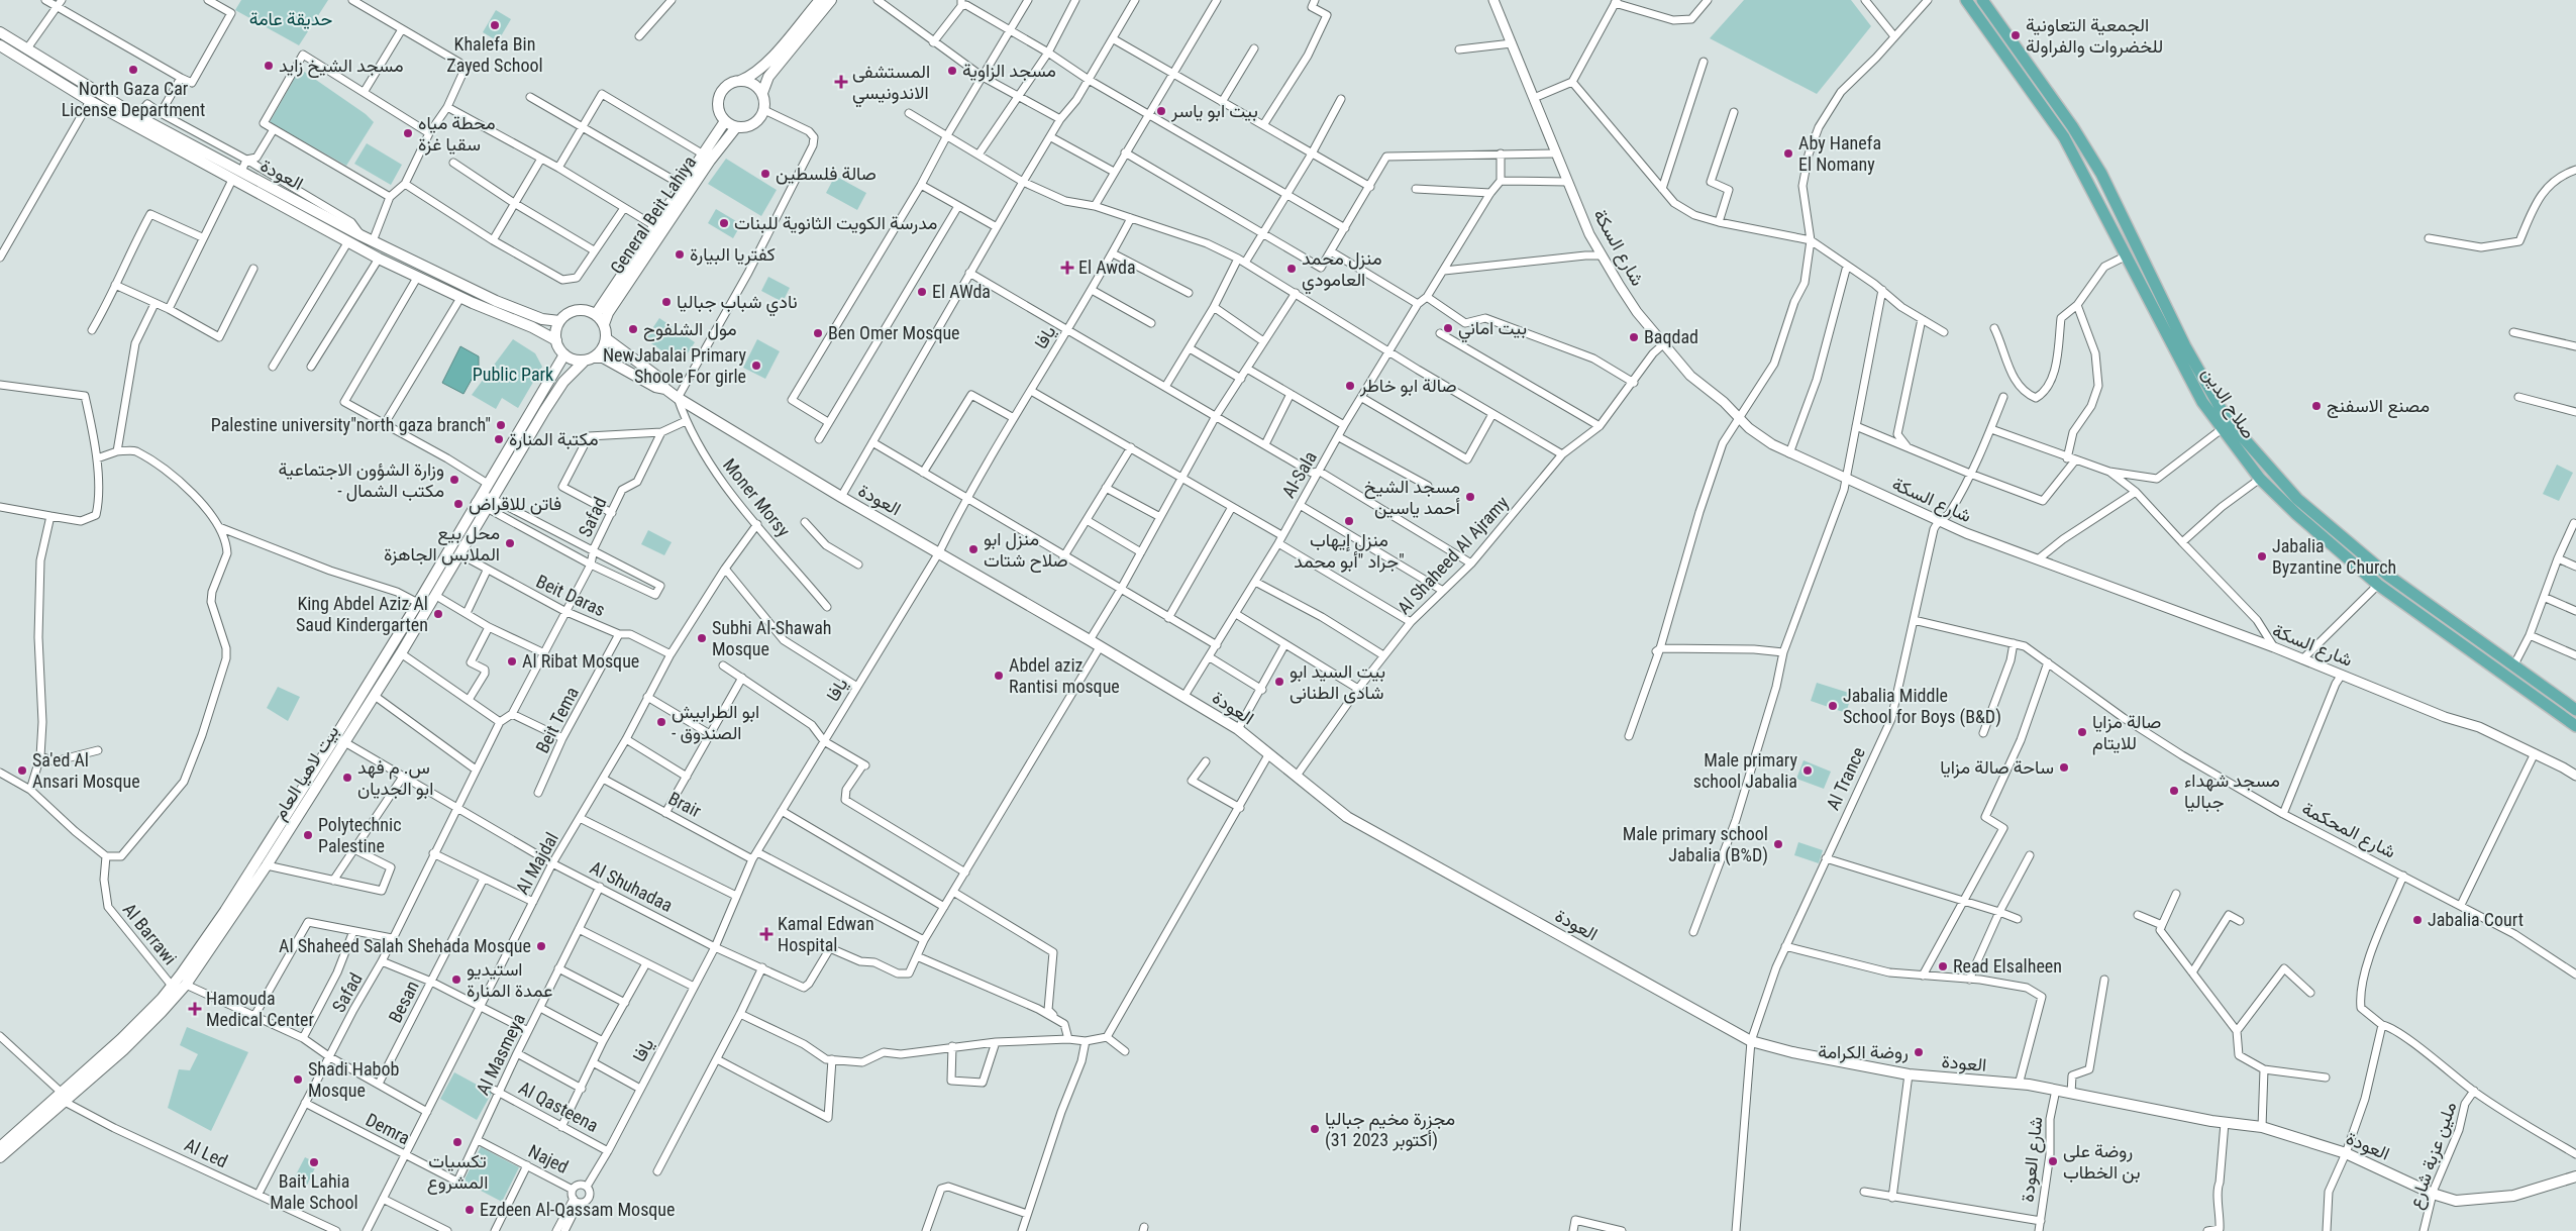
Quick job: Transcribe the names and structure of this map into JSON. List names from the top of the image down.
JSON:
{
  "streets": {
    "highway": ["صلاح الدين"],
    "main road": ["العودة", "General Beit Lahiya", "بيت لاهيا العام"],
    "street": [
      "شارع السكة",
      "يافا",
      "Al-Sala",
      "Moner Morsy",
      "Safad",
      "Al Shaheed Al Ajramy",
      "Beit Daras",
      "Beit Tema",
      "Al Trance",
      "Brair",
      "شارع المحكمة",
      "Al Majdal",
      "Al Shuhadaa",
      "Al Barrawi",
      "Besan",
      "Al Masmeya",
      "Al Qasteena",
      "Demra",
      "Al Led",
      "ملين عزبة شارع",
      "Najed",
      "شارع العودة"
    ]
  },
  "crossings": [
    ["العودة", "General Beit Lahiya"],
    ["العودة", "يافا"],
    ["العودة", "Al-Sala"],
    ["العودة", "Moner Morsy"],
    ["العودة", "Al Shaheed Al Ajramy"],
    ["العودة", "بيت لاهيا العام"],
    ["العودة", "Al Trance"],
    ["العودة", "ملين عزبة شارع"],
    ["العودة", "شارع العودة"],
    ["General Beit Lahiya", "بيت لاهيا العام"],
    ["شارع السكة", "Al Shaheed Al Ajramy"],
    ["شارع السكة", "Al Trance"],
    ["يافا", "Brair"],
    ["يافا", "Al Shuhadaa"],
    ["يافا", "Al Qasteena"],
    ["يافا", "Najed"],
    ["Moner Morsy", "Al Majdal"],
    ["Safad", "Beit Daras"],
    ["Safad", "Al Shuhadaa"],
    ["Safad", "Demra"],
    ["Safad", "Al Led"],
    ["Beit Daras", "Beit Tema"],
    ["Beit Daras", "بيت لاهيا العام"],
    ["Beit Daras", "Al Majdal"],
    ["بيت لاهيا العام", "Al Shuhadaa"],
    ["بيت لاهيا العام", "Al Barrawi"],
    ["بيت لاهيا العام", "Al Led"],
    ["Al Trance", "شارع المحكمة"],
    ["Brair", "Al Majdal"],
    ["Al Majdal", "Al Shuhadaa"],
    ["Al Majdal", "Demra"],
    ["Al Shuhadaa", "Al Masmeya"],
    ["Al Masmeya", "Al Qasteena"],
    ["Al Masmeya", "Demra"],
    ["Al Masmeya", "Najed"]
  ],
  "parks": ["حديقة عامة", "Public Park"],
  "places": {
    "other": [
      "Khalefa Bin Zayed School",
      "الجمعية التعاونية للخضروات والفراولة",
      "مسجد الشيخ زايد",
      "North Gaza Car License Department",
      "مسجد الزاوية",
      "بيت ابو ياسر",
      "محطة مياه سقيا غزة",
      "Aby Hanefa El Nomany",
      "صالة فلسطين",
      "مدرسة الكويت الثانوية للبنات",
      "كفتريا البيارة",
      "منزل محمد العامودي",
      "El AWda",
      "نادي شباب جباليا",
      "بيت اماني",
      "مول الشلفوح",
      "Ben Omer Mosque",
      "Baqdad",
      "NewJabalai Primary Shoole For girle",
      "صالة ابو خاطر",
      "مصنع الاسفنج",
      "Palestine university\"north gaza branch\"",
      "مكتبة المنارة",
      "وزارة الشؤون الاجتماعية - مكتب الشمال",
      "مسجد الشيخ أحمد ياسين",
      "فاتن للاقراض",
      "منزل إيهاب جراد \"أبو محمد\"",
      "محل بيع الملابس الجاهزة",
      "منزل ابو صلاح شتات",
      "Jabalia Byzantine Church",
      "King Abdel Aziz Al Saud Kindergarten",
      "Subhi Al-Shawah Mosque",
      "Al Ribat Mosque",
      "Abdel aziz Rantisi mosque",
      "بيت السيد ابو شادى الطنانى",
      "Jabalia Middle School for Boys (B&D)",
      "ابو الطرابيش - الصندوق",
      "صالة مزايا للايتام",
      "ساحة صالة مزايا",
      "Sa'ed Al Ansari Mosque",
      "Male primary school Jabalia",
      "س. م فهد ابو الجديان",
      "مسجد شهداء جباليا",
      "Polytechnic Palestine",
      "Male primary school Jabalia (B%D)",
      "Jabalia Court",
      "Al Shaheed Salah Shehada Mosque",
      "Read Elsalheen",
      "استيديو عمدة المنارة",
      "روضة الكرامة",
      "Shadi Habob Mosque",
      "مجزرة مخيم جباليا (31 أكتوبر 2023)",
      "تكسيات المشروع",
      "روضة على بن الخطاب",
      "Bait Lahia Male School",
      "Ezdeen Al-Qassam Mosque"
    ],
    "health": [
      "المستشفى الاندونيسي",
      "El Awda",
      "Kamal Edwan Hospital",
      "Hamouda Medical Center"
    ]
  }
}
